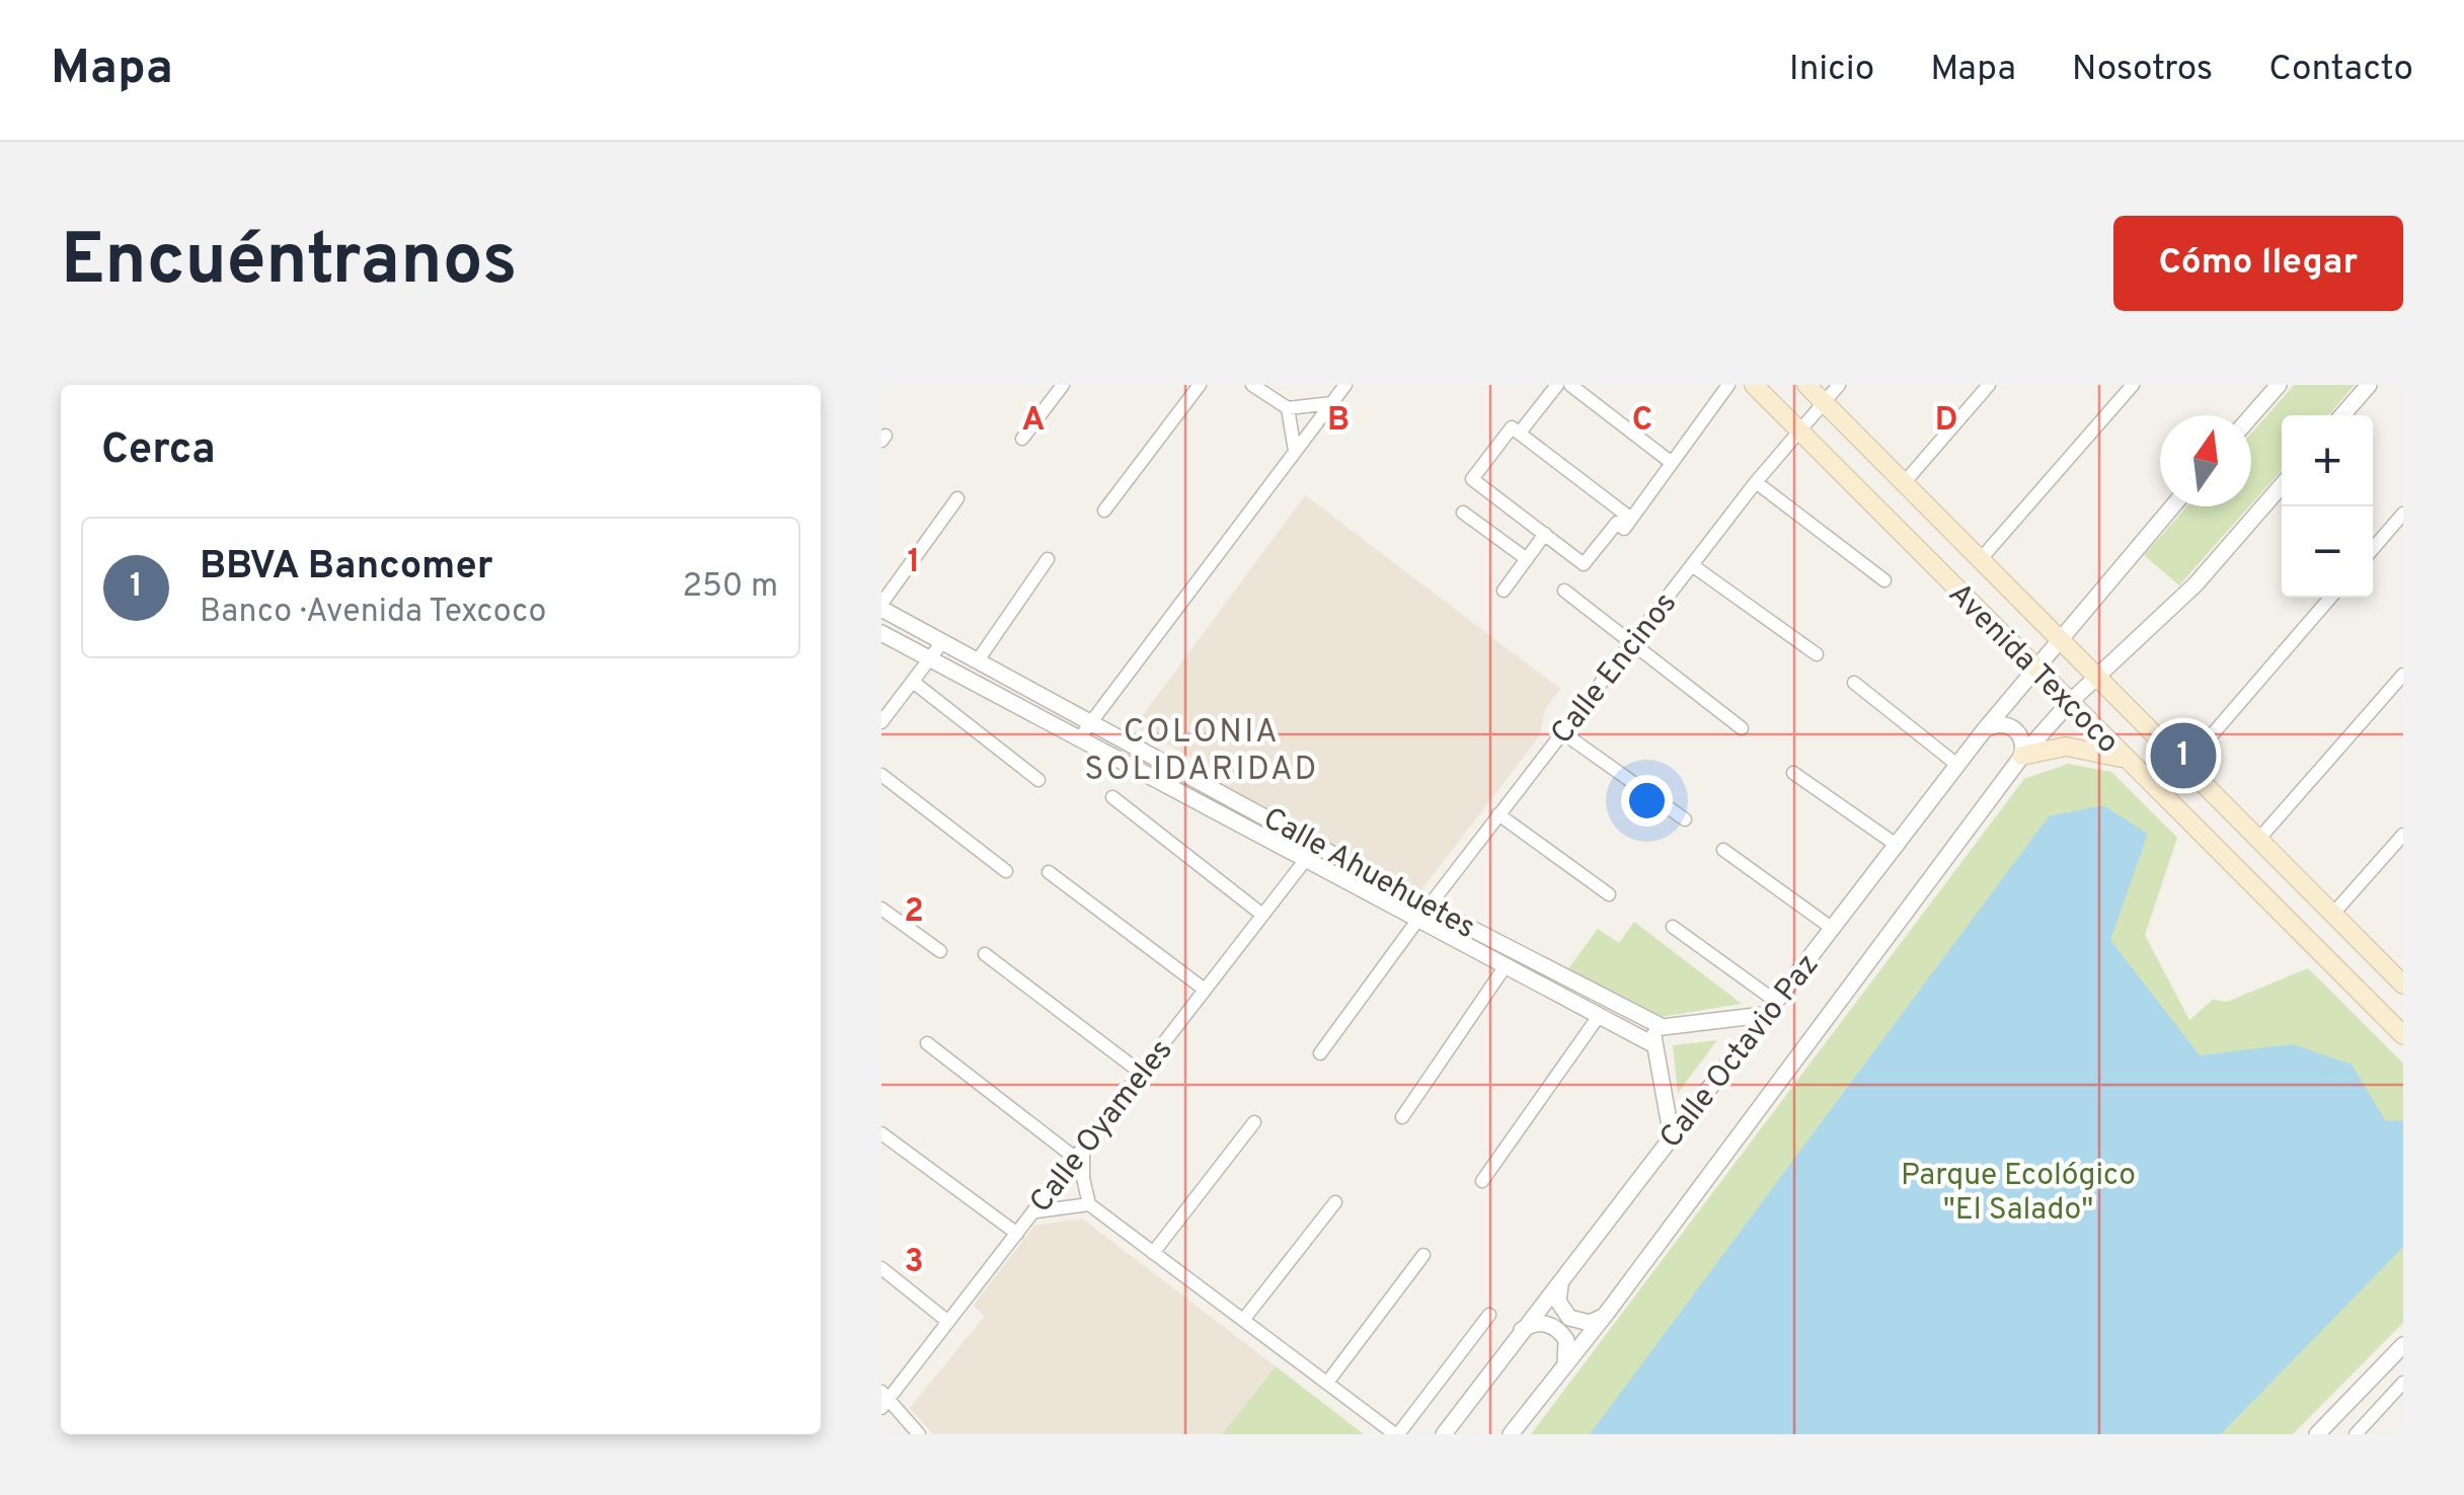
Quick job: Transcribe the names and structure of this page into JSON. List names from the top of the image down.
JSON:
{
  "streets": {
    "main road": ["Avenida Texcoco"],
    "street": [
      "Calle Encinos",
      "Calle Ahuehuetes",
      "Calle Octavio Paz",
      "Calle Oyameles"
    ]
  },
  "crossings": [
    ["Calle Encinos", "Avenida Texcoco"],
    ["Calle Encinos", "Calle Ahuehuetes"],
    ["Avenida Texcoco", "Calle Octavio Paz"],
    ["Calle Ahuehuetes", "Calle Oyameles"]
  ],
  "districts": ["COLONIA SOLIDARIDAD"],
  "parks": ["Parque Ecológico \"El Salado\""],
  "north": "top",
  "page": {
    "header": "Mapa",
    "nav": [
      "Inicio",
      "Mapa",
      "Nosotros",
      "Contacto"
    ],
    "buttons": "Cómo llegar",
    "title": "Encuéntranos",
    "heading": "Cerca",
    "map_buttons": ["+", "−"],
    "list": [
      {
        "mark": "1",
        "name": "BBVA Bancomer",
        "note": "Banco · Avenida Texcoco",
        "value": "250 m"
      }
    ],
    "pins": "1"
  },
  "grid": {
    "columns": [
      "A",
      "B",
      "C",
      "D"
    ],
    "rows": ["1", "2", "3"]
  }
}
